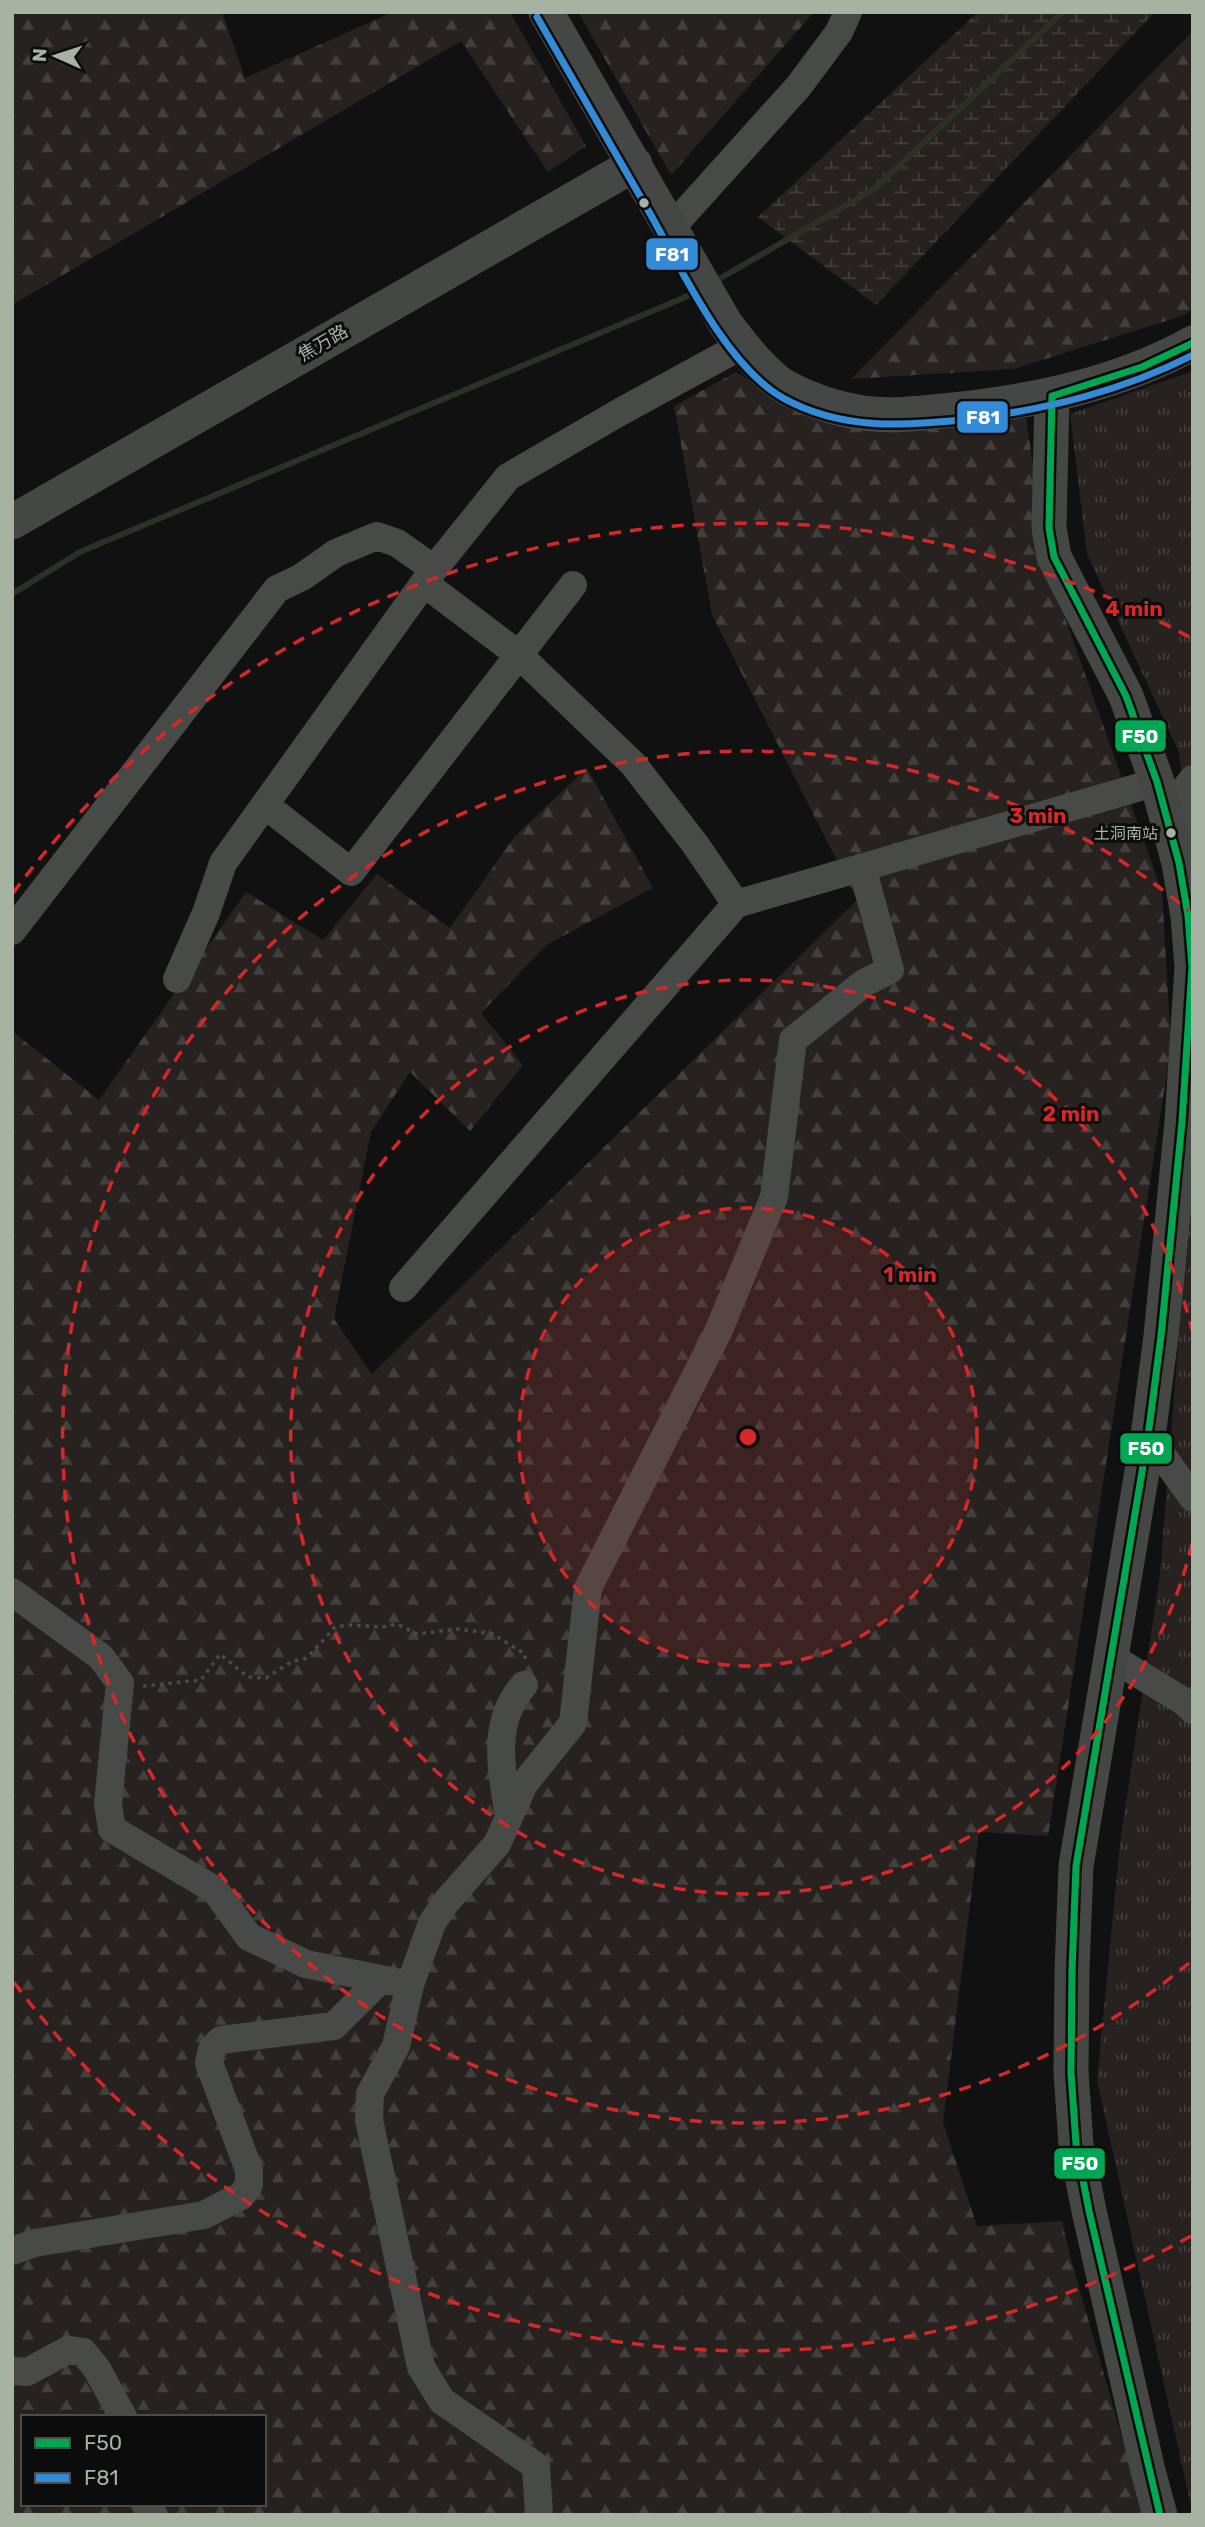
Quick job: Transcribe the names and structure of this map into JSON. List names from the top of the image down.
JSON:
{
  "streets": {
    "main road": ["焦万路"]
  },
  "places": ["土洞南站"],
  "lines": ["transit line F81", "transit line F50"],
  "legend": ["F50", "F81"],
  "north": "left",
  "rings": [
    "4 min",
    "3 min",
    "2 min",
    "1 min"
  ]
}
